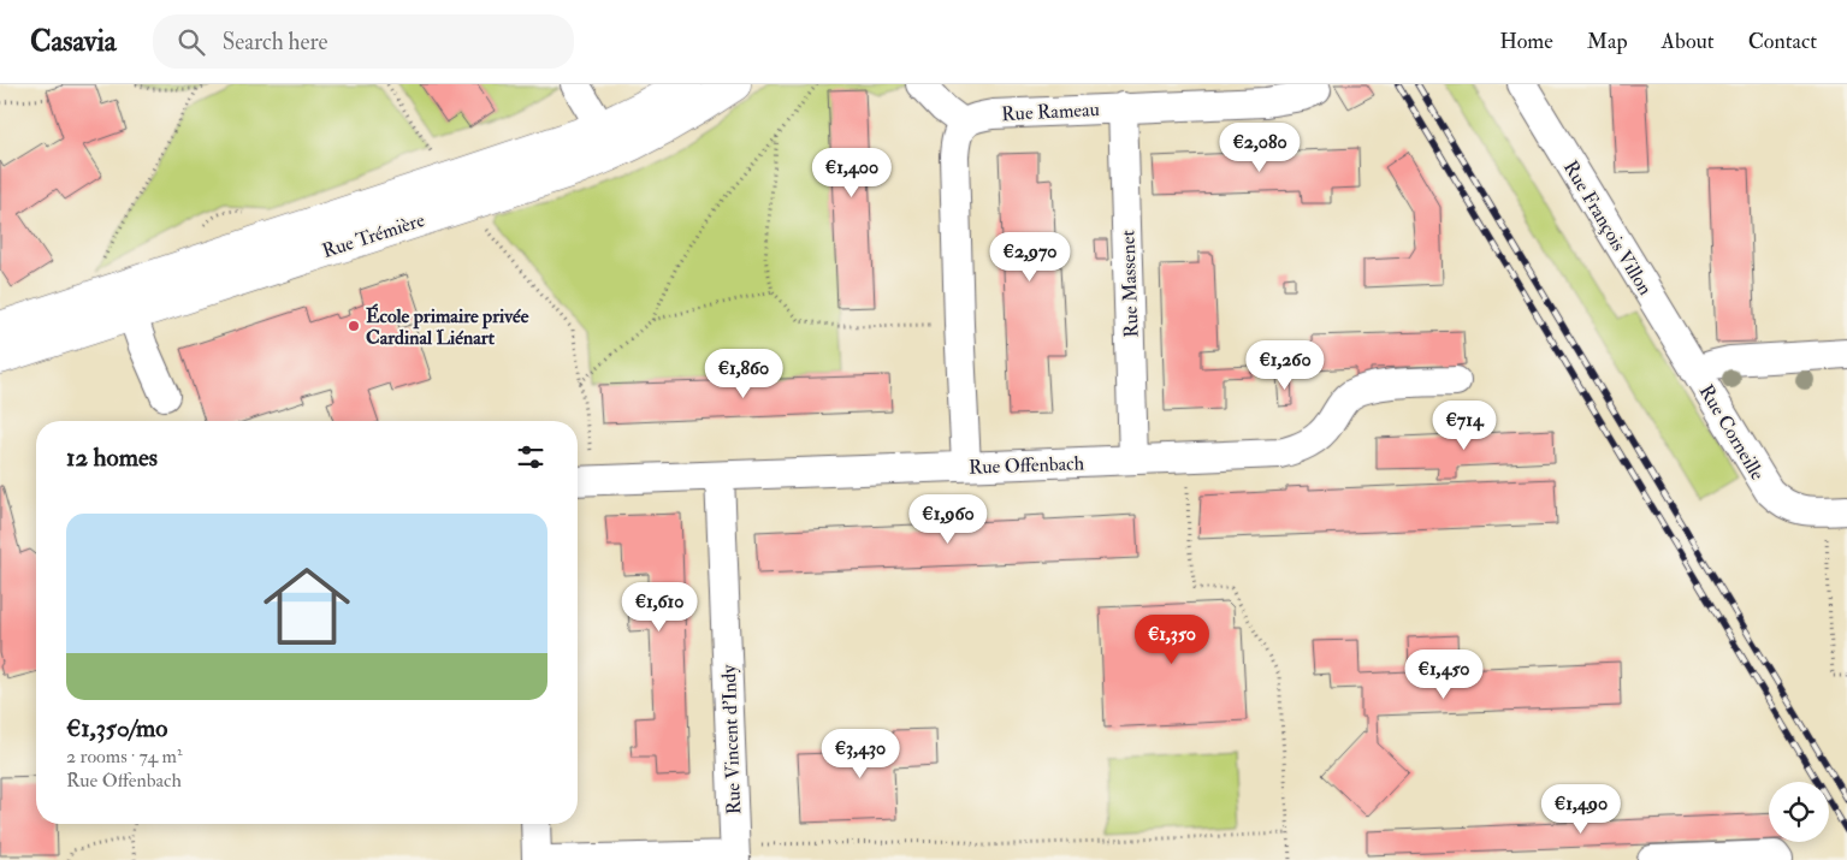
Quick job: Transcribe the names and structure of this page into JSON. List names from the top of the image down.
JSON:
{
  "streets": {
    "main road": ["Rue Trémière"],
    "street": [
      "Rue Rameau",
      "Rue François Villon",
      "Rue Massenet",
      "Rue Corneille",
      "Rue Offenbach",
      "Rue Vincent d'Indy"
    ]
  },
  "crossings": [
    ["Rue Rameau", "Rue Massenet"],
    ["Rue François Villon", "Rue Corneille"],
    ["Rue Massenet", "Rue Offenbach"],
    ["Rue Offenbach", "Rue Vincent d'Indy"]
  ],
  "places": ["École primaire privée Cardinal Liénart"],
  "page": {
    "header": "Casavia",
    "search": "Search here",
    "nav": [
      "Home",
      "Map",
      "About",
      "Contact"
    ],
    "price": [
      "€2,080",
      "€1,400",
      "€2,970",
      "€1,260",
      "€1,860",
      "€714",
      "€1,960",
      "€1,610",
      "€1,350",
      "€1,450",
      "€3,430",
      "€1,490"
    ],
    "heading": "12 homes",
    "list": [
      {
        "name": "€1,350/mo",
        "note": "2 rooms · 74 m² · Rue Offenbach"
      }
    ]
  }
}
